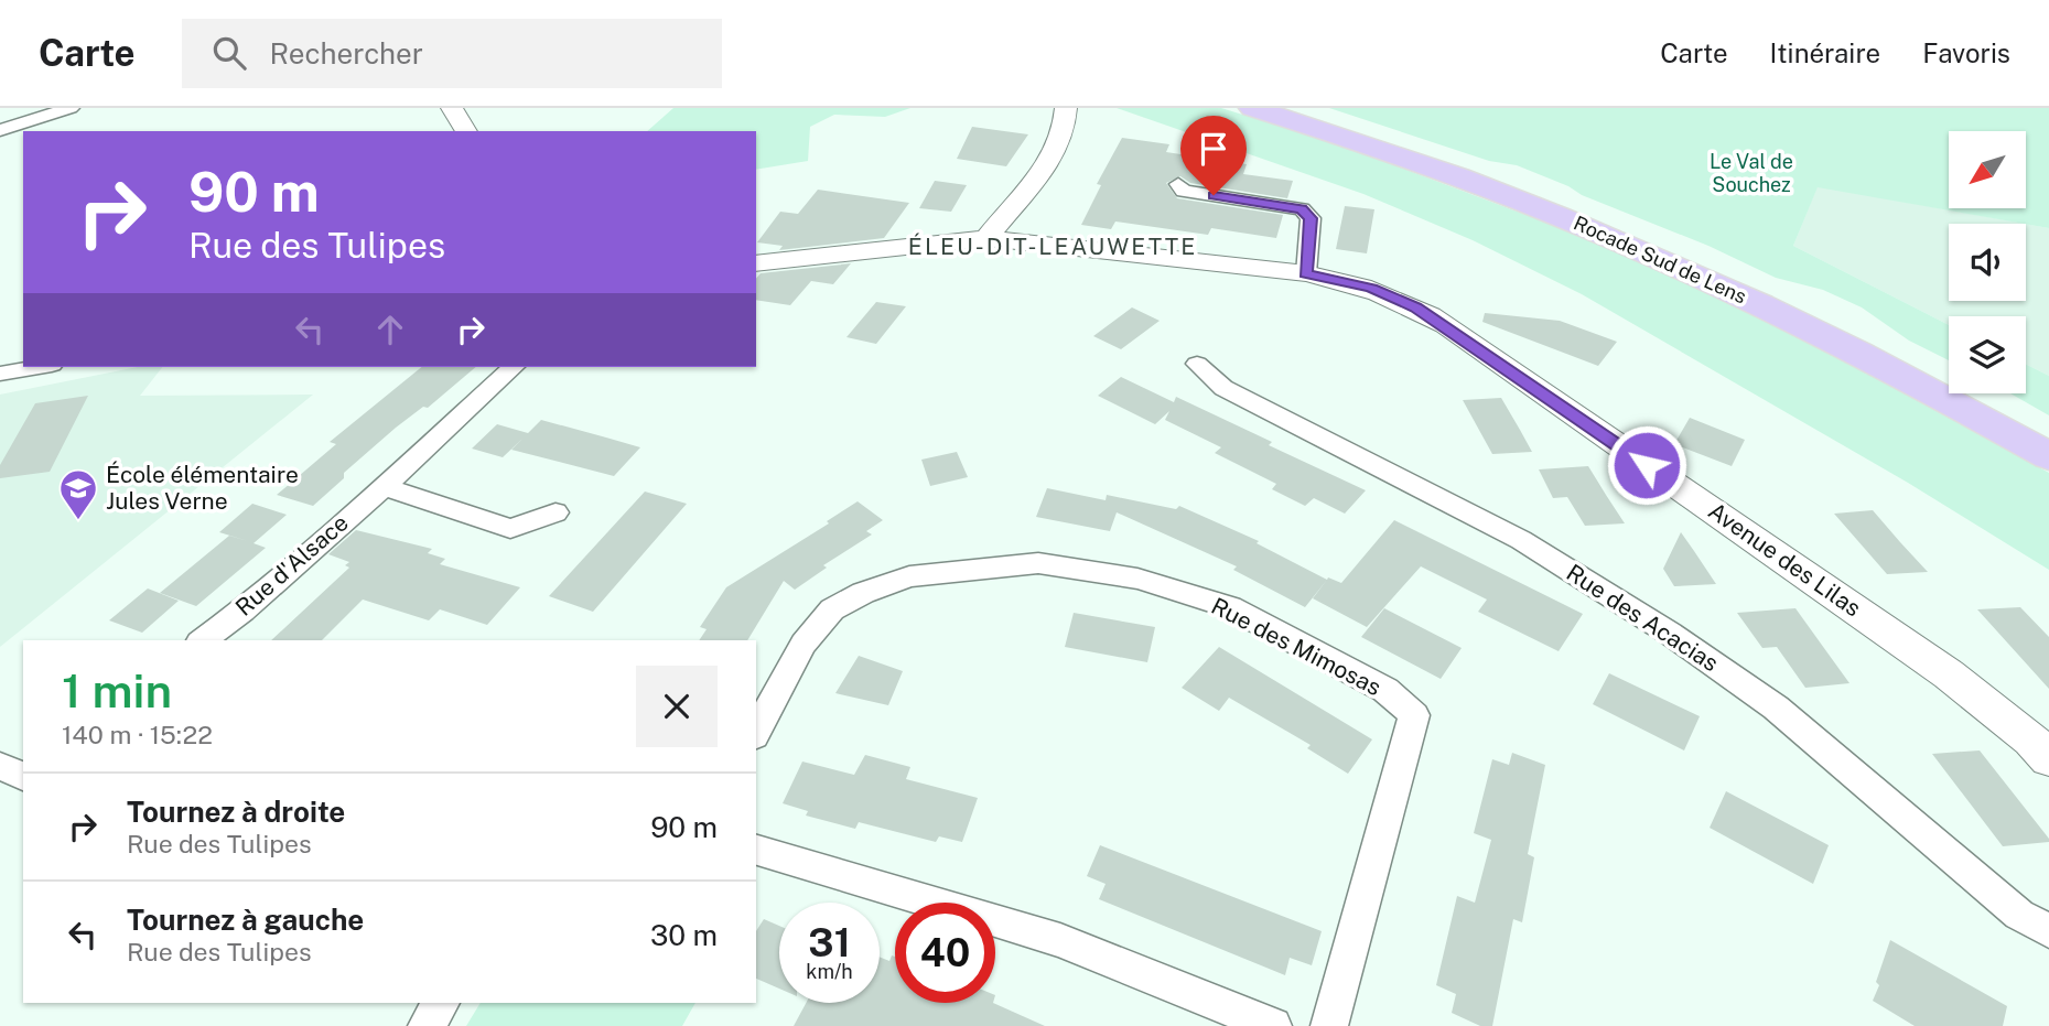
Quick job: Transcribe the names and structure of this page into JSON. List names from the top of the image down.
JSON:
{
  "streets": {
    "highway": ["Rocade Sud de Lens"],
    "street": [
      "Avenue des Lilas",
      "Rue d'Alsace",
      "Rue des Acacias",
      "Rue des Mimosas"
    ]
  },
  "districts": ["ÉLEU-DIT-LEAUWETTE"],
  "parks": ["Le Val de Souchez"],
  "places": {
    "school or university": ["École élémentaire Jules Verne"]
  },
  "north": "bottom left",
  "page": {
    "header": "Carte",
    "search": "Rechercher",
    "nav": ["Carte", "Itinéraire", "Favoris"],
    "turn": ["90 m", "Rue des Tulipes"],
    "heading": ["1 min", "140 m · 15:22"],
    "list": [
      {
        "name": "Tournez à droite",
        "note": "Rue des Tulipes",
        "value": "90 m"
      },
      {
        "name": "Tournez à gauche",
        "note": "Rue des Tulipes",
        "value": "30 m"
      }
    ],
    "speed": "31 km/h",
    "limit": "40"
  }
}
